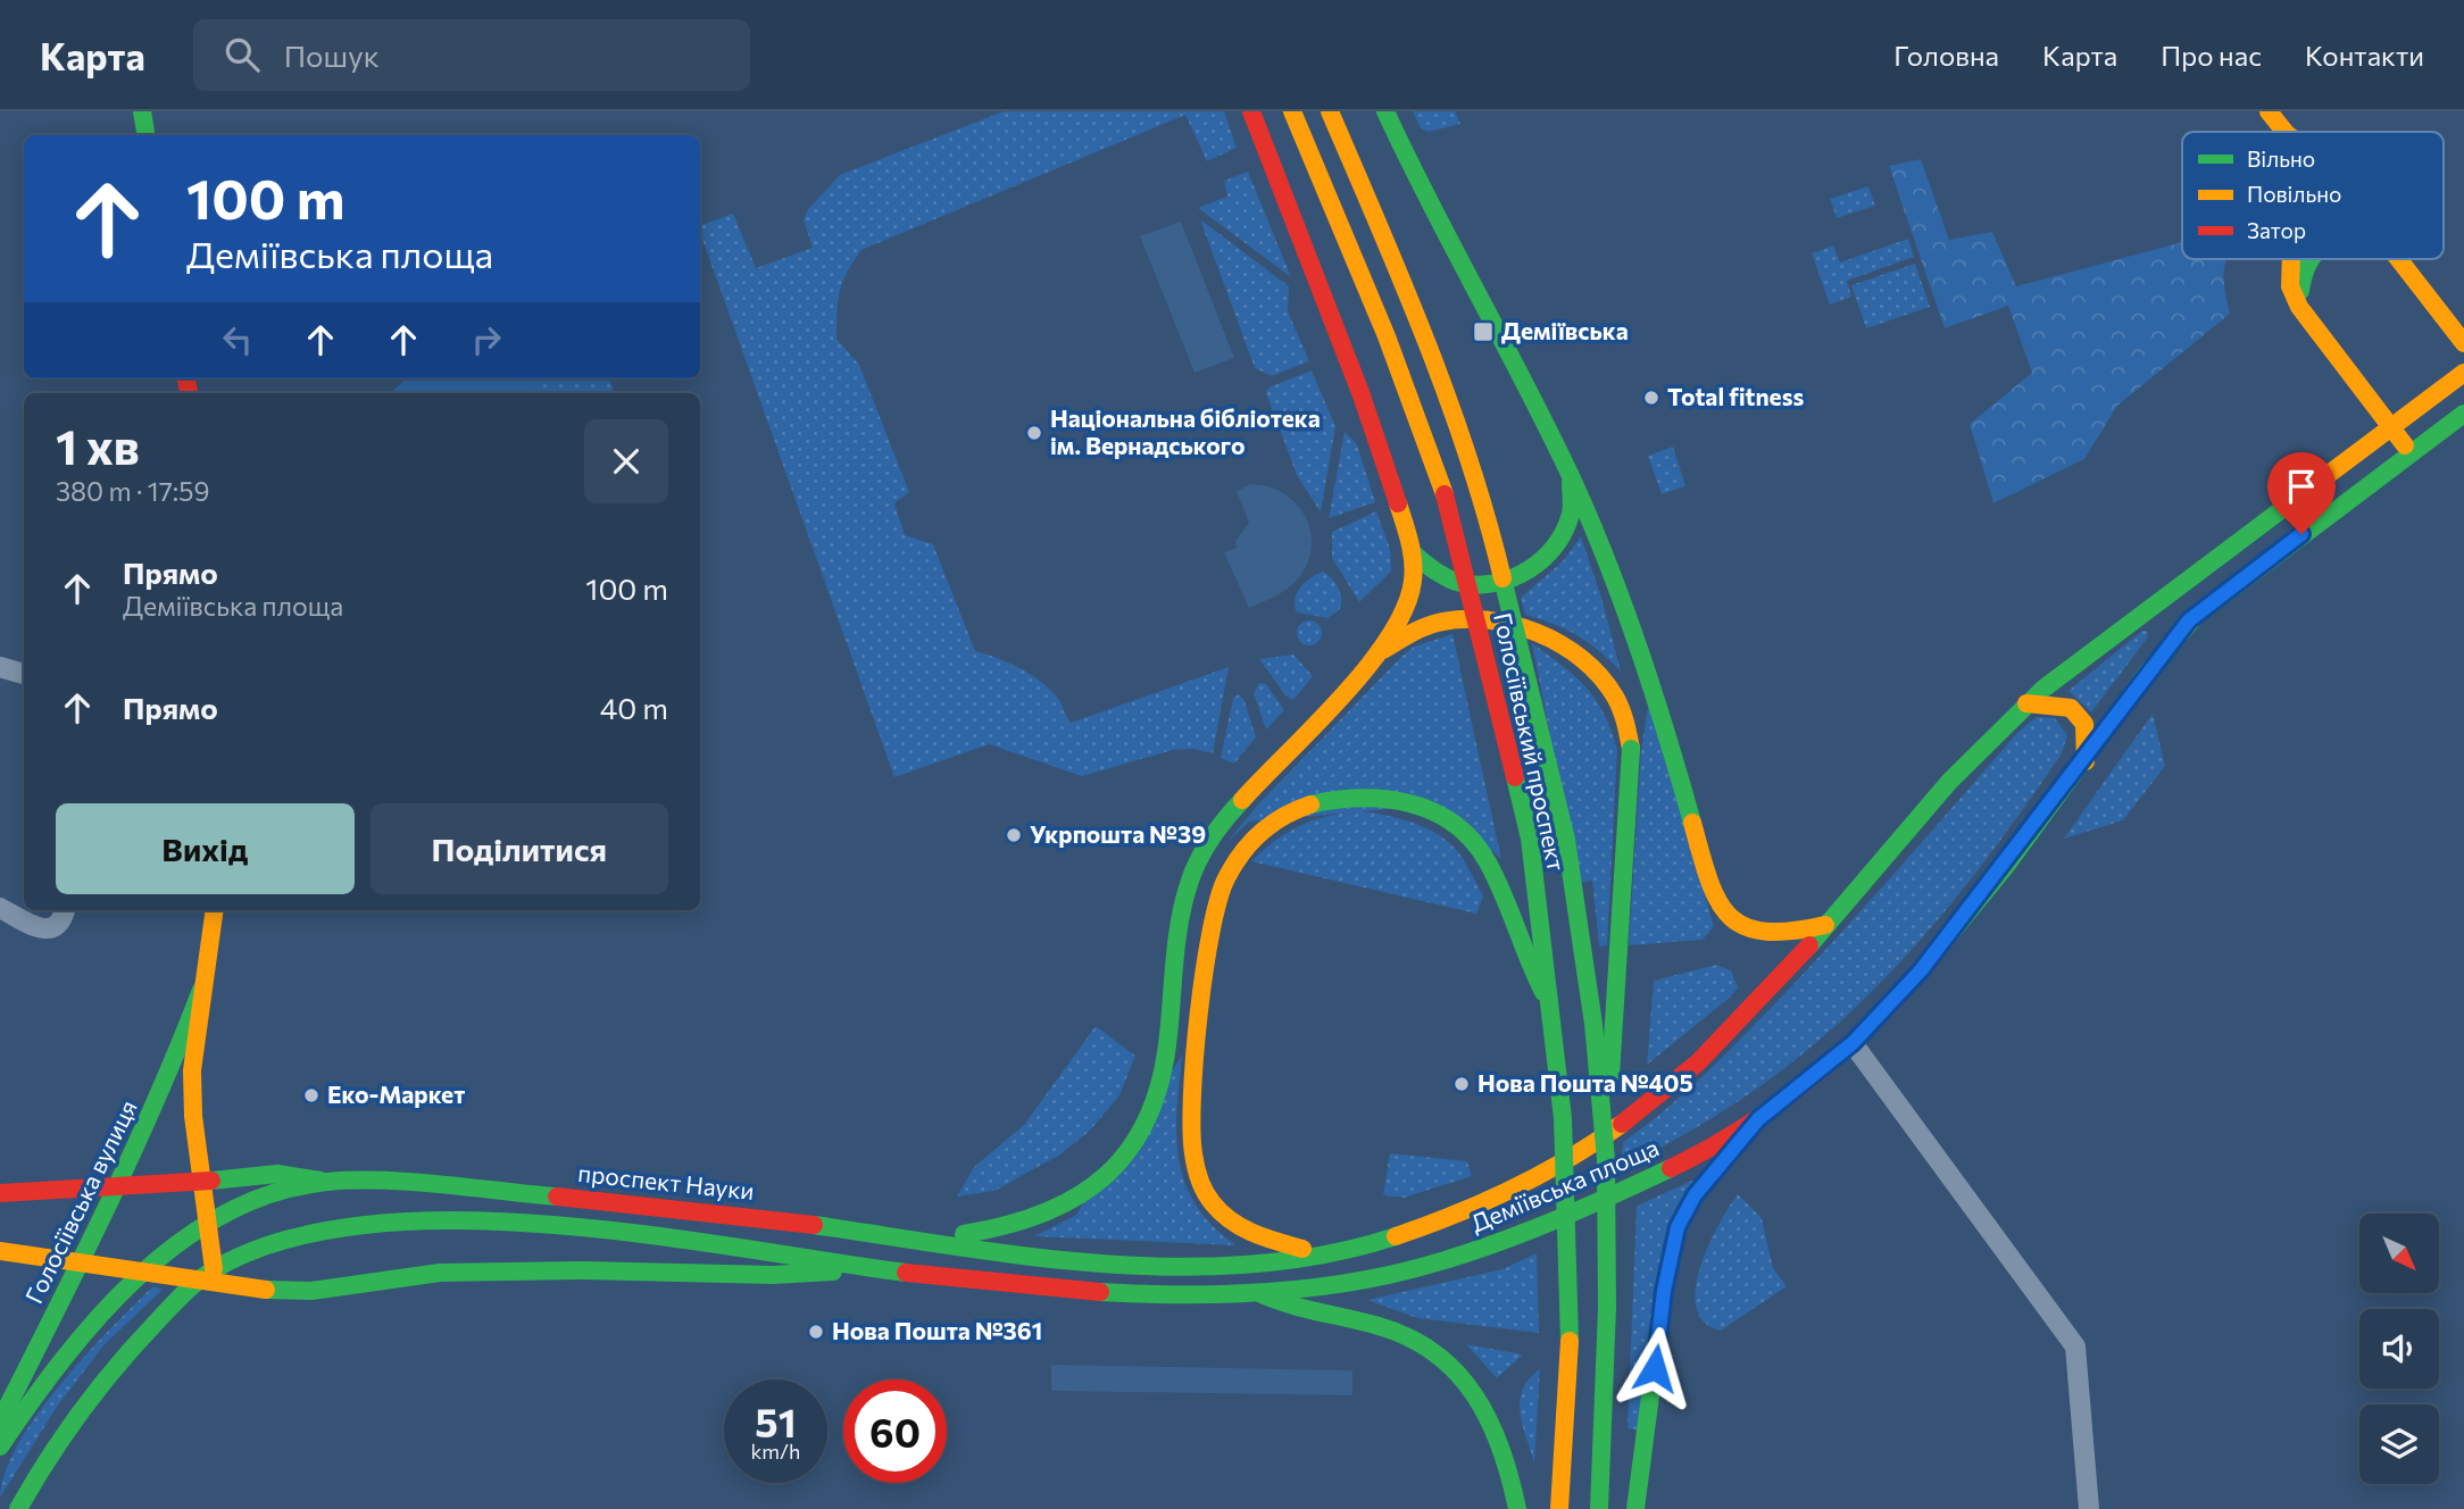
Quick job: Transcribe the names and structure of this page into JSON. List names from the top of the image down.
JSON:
{
  "streets": {
    "main road": [
      "Голосіївський проспект",
      "проспект Науки",
      "Деміївська площа",
      "Голосіївська вулиця"
    ]
  },
  "crossings": [
    ["проспект Науки", "Деміївська площа"],
    ["проспект Науки", "Голосіївська вулиця"]
  ],
  "places": {
    "transit": ["Деміївська"],
    "other": [
      "Total fitness",
      "Національна бібліотека ім. Вернадського",
      "Укрпошта №39",
      "Нова Пошта №405",
      "Еко-Маркет",
      "Нова Пошта №361"
    ]
  },
  "legend": ["Вільно", "Повільно", "Затор"],
  "north": "bottom right",
  "page": {
    "header": "Карта",
    "search": "Пошук",
    "nav": [
      "Головна",
      "Карта",
      "Про нас",
      "Контакти"
    ],
    "turn": ["100 m", "Деміївська площа"],
    "heading": ["1 хв", "380 m · 17:59"],
    "list": [
      {
        "name": "Прямо",
        "note": "Деміївська площа",
        "value": "100 m"
      },
      {
        "name": "Прямо",
        "value": "40 m"
      }
    ],
    "buttons": ["Вихід", "Поділитися"],
    "speed": "51 km/h",
    "limit": "60"
  }
}
